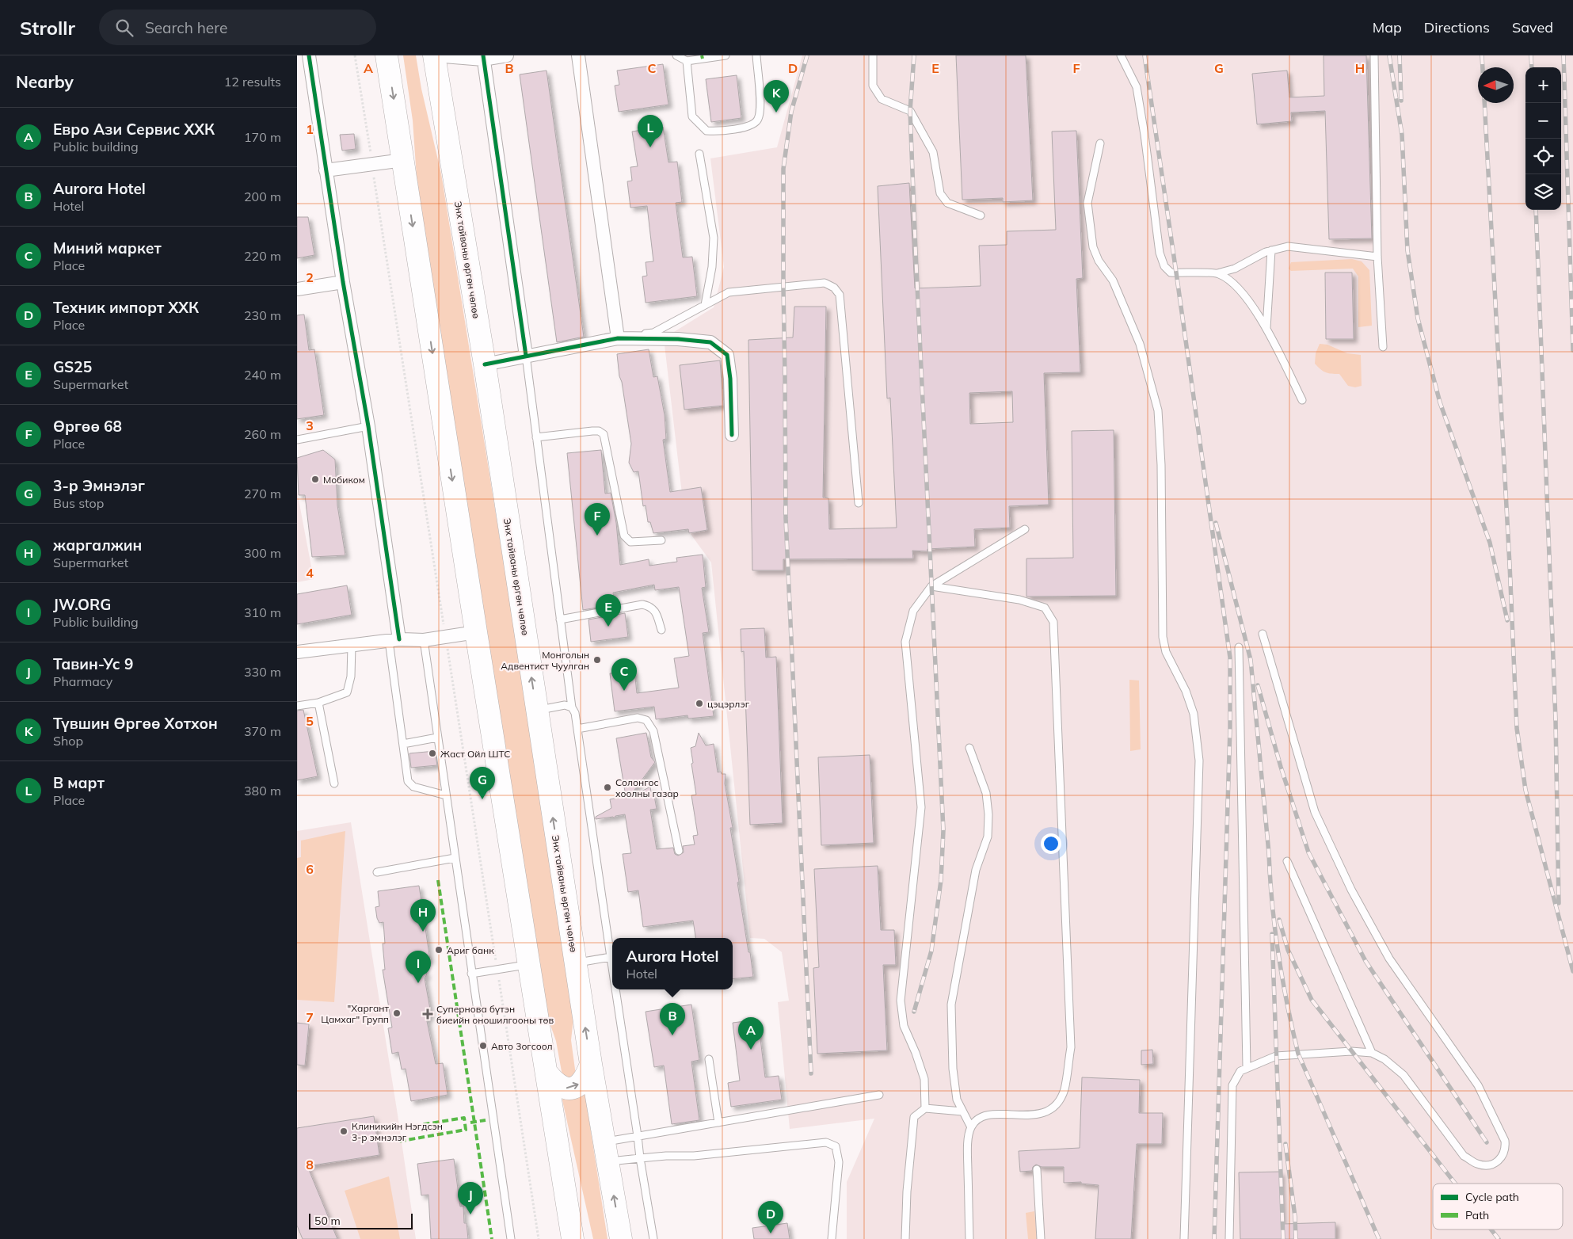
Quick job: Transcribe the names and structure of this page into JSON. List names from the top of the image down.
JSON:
{
  "streets": {
    "highway": ["Энх тайваны өргөн чөлөө"]
  },
  "places": {
    "other": [
      "Мобиком",
      "Монголын Адвентист Чуулган",
      "цэцэрлэг",
      "Жаст Ойл ШТС",
      "Солонгос хоолны газар",
      "Ариг банк",
      "\"Харгант Цамхаг\" Групп",
      "Авто 3огсоол",
      "Клиникийн Нэгдсэн 3-р эмнэлэг"
    ],
    "health": ["Супернова бүтэн биеийн оношилгооны төв"]
  },
  "legend": ["Cycle path", "Path"],
  "scale_bar": "50 m",
  "north": "left",
  "page": {
    "header": "Strollr",
    "search": "Search here",
    "nav": ["Map", "Directions", "Saved"],
    "heading": ["Nearby", "12 results"],
    "map_buttons": ["+", "−"],
    "pins": [
      "K",
      "L",
      "F",
      "E",
      "C",
      "G",
      "H",
      "I",
      "B",
      "A",
      "J",
      "D"
    ],
    "list": [
      {
        "mark": "A",
        "name": "Евро Ази Сервис ХХК",
        "note": "Public building",
        "value": "170 m"
      },
      {
        "mark": "B",
        "name": "Aurora Hotel",
        "note": "Hotel",
        "value": "200 m"
      },
      {
        "mark": "C",
        "name": "Миний маркет",
        "note": "Place",
        "value": "220 m"
      },
      {
        "mark": "D",
        "name": "Техник импорт ХХК",
        "note": "Place",
        "value": "230 m"
      },
      {
        "mark": "E",
        "name": "GS25",
        "note": "Supermarket",
        "value": "240 m"
      },
      {
        "mark": "F",
        "name": "Өргөө 68",
        "note": "Place",
        "value": "260 m"
      },
      {
        "mark": "G",
        "name": "3-р Эмнэлэг",
        "note": "Bus stop",
        "value": "270 m"
      },
      {
        "mark": "H",
        "name": "жаргалжин",
        "note": "Supermarket",
        "value": "300 m"
      },
      {
        "mark": "I",
        "name": "JW.ORG",
        "note": "Public building",
        "value": "310 m"
      },
      {
        "mark": "J",
        "name": "Тавин-Ус 9",
        "note": "Pharmacy",
        "value": "330 m"
      },
      {
        "mark": "K",
        "name": "Түвшин Өргөө Хотхон",
        "note": "Shop",
        "value": "370 m"
      },
      {
        "mark": "L",
        "name": "В март",
        "note": "Place",
        "value": "380 m"
      }
    ],
    "popup": ["Aurora Hotel", "Hotel"],
    "scale": "50 m"
  },
  "grid": {
    "columns": [
      "A",
      "B",
      "C",
      "D",
      "E",
      "F",
      "G",
      "H"
    ],
    "rows": [
      "1",
      "2",
      "3",
      "4",
      "5",
      "6",
      "7",
      "8"
    ]
  }
}
